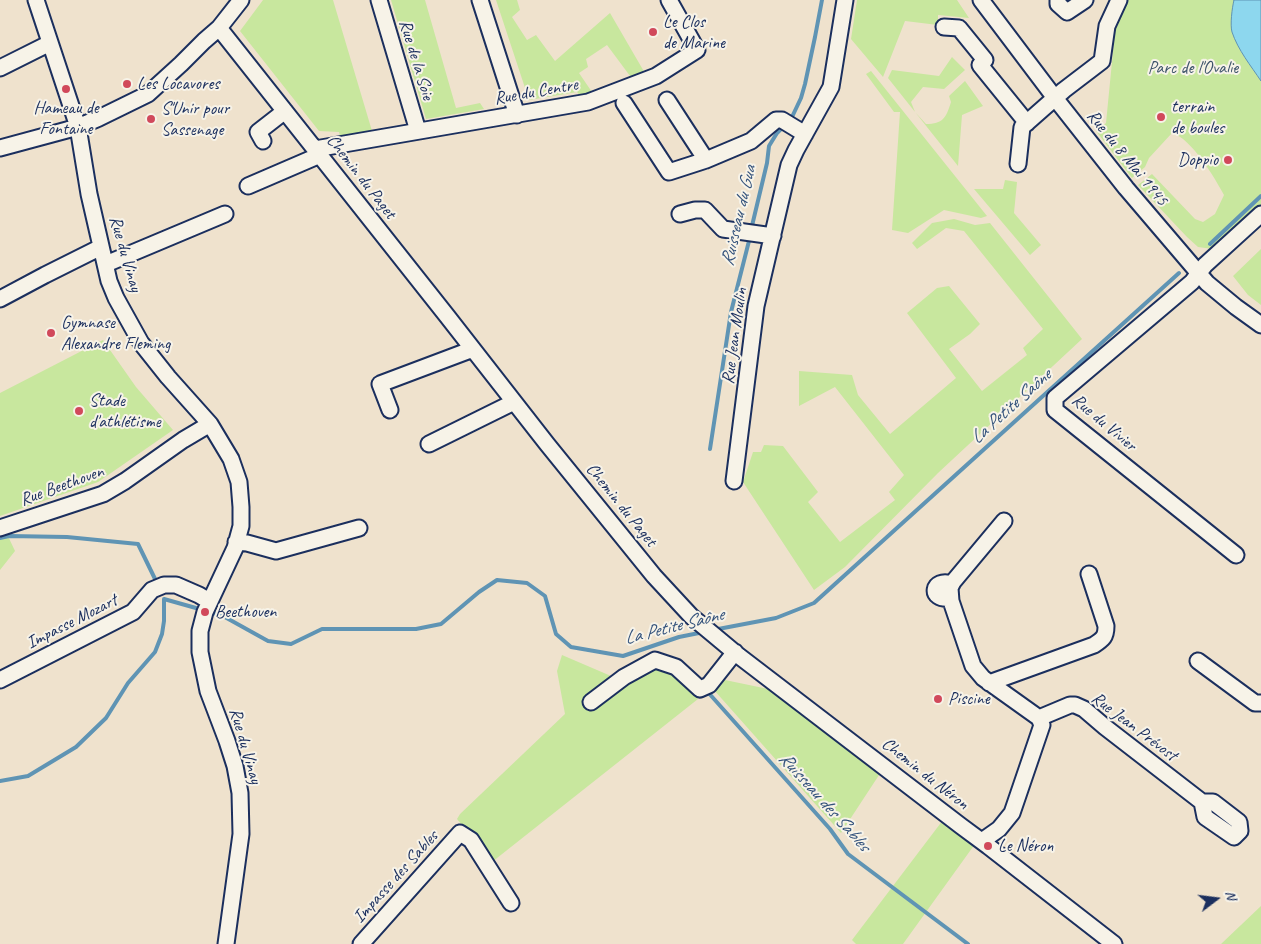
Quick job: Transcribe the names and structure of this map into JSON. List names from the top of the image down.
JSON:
{
  "streets": {
    "street": [
      "Rue de la Soie",
      "Rue du Centre",
      "Rue du 8 Mai 1945",
      "Chemin du Paget",
      "Rue du Vinay",
      "Rue Jean Moulin",
      "Rue du Vivier",
      "Rue Beethoven",
      "Impasse Mozart",
      "Rue Jean Prévost",
      "Chemin du Néron",
      "Impasse des Sables"
    ]
  },
  "crossings": [
    ["Rue de la Soie", "Rue du Centre"],
    ["Rue du Centre", "Chemin du Paget"],
    ["Rue du 8 Mai 1945", "Rue du Vivier"],
    ["Chemin du Paget", "Chemin du Néron"],
    ["Rue du Vinay", "Rue Beethoven"],
    ["Rue du Vinay", "Impasse Mozart"]
  ],
  "water": ["Ruisseau du Gua", "La Petite Saône", "Ruisseau des Sables"],
  "parks": ["Parc de l'Ovalie"],
  "places": [
    "Le Clos de Marine",
    "Les Locavores",
    "Hameau de Fontaine",
    "terrain de boules",
    "S'Unir pour Sassenage",
    "Doppio",
    "Gymnase Alexandre Fleming",
    "Stade d'athlétisme",
    "Beethoven",
    "Piscine",
    "Le Néron"
  ],
  "north": "right"
}
